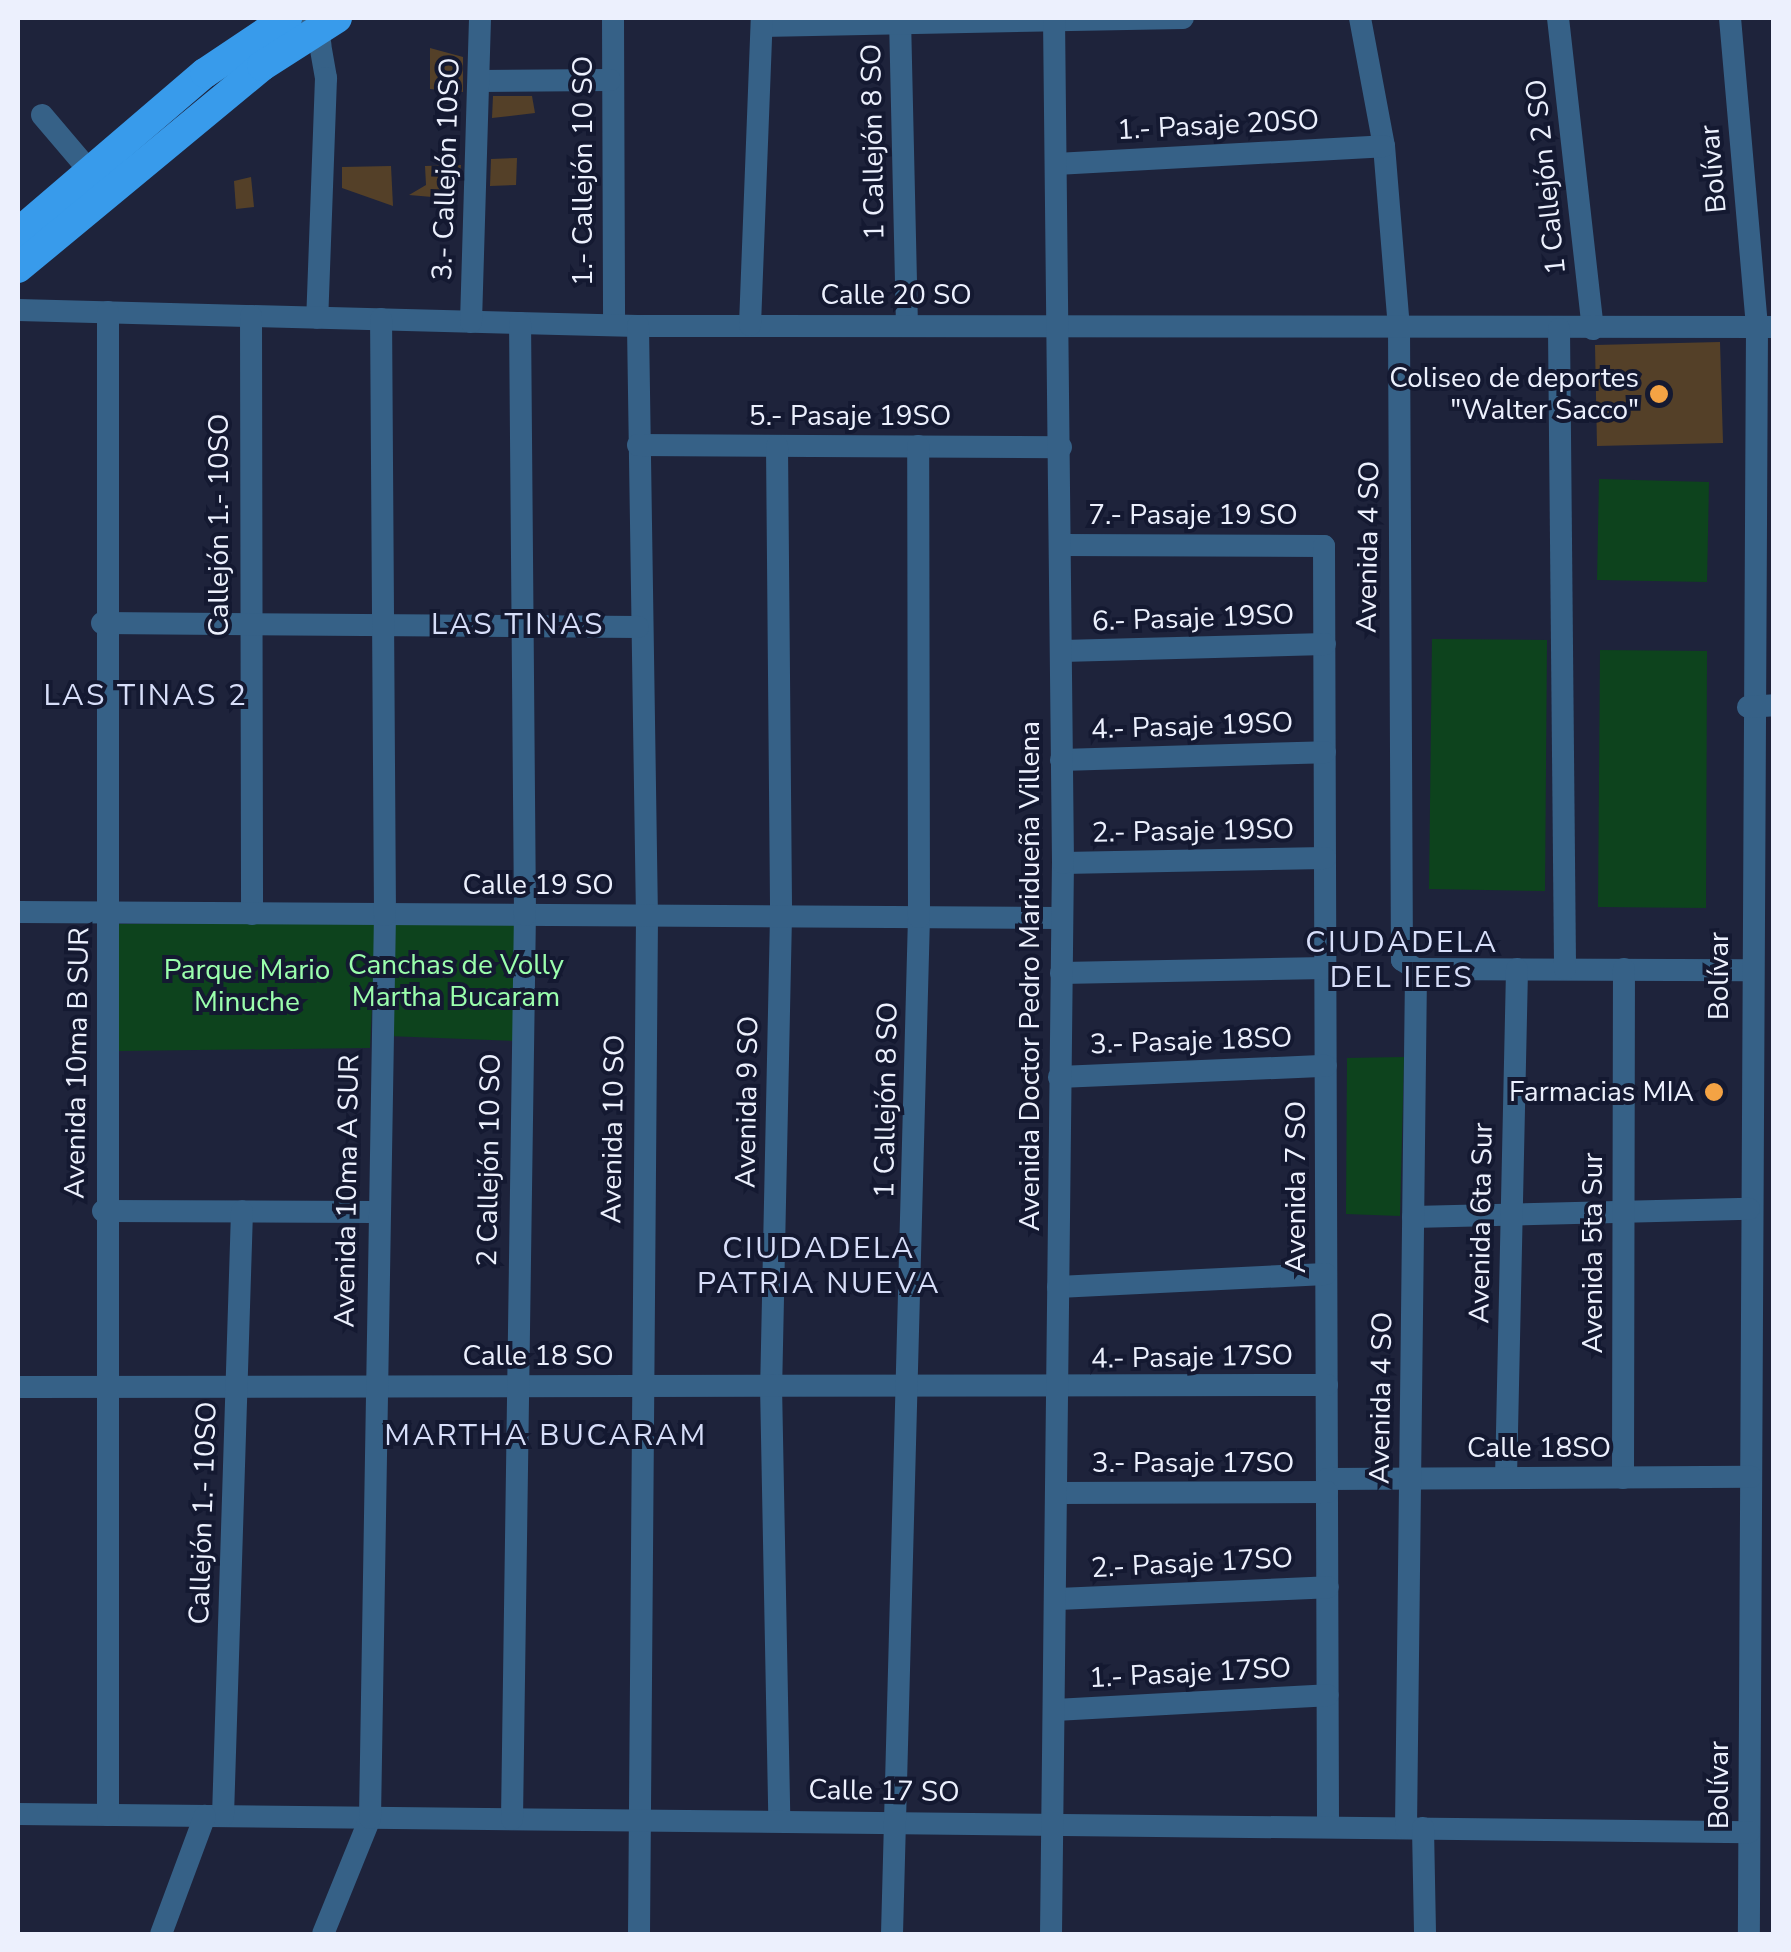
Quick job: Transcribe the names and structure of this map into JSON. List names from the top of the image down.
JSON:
{
  "streets": {
    "street": [
      "1.- Pasaje 20SO",
      "1 Callejón 8 SO",
      "3.- Callejón 10SO",
      "Bolívar",
      "1.- Callejón 10 SO",
      "1 Callejón 2 SO",
      "Calle 20 SO",
      "5.- Pasaje 19SO",
      "7.- Pasaje 19 SO",
      "Callejón 1.- 10SO",
      "Avenida 4 SO",
      "6.- Pasaje 19SO",
      "4.- Pasaje 19SO",
      "2.- Pasaje 19SO",
      "Calle 19 SO",
      "Avenida Doctor Pedro Maridueña Villena",
      "3.- Pasaje 18SO",
      "Avenida 10ma B SUR",
      "Avenida 9 SO",
      "Avenida 10 SO",
      "2 Callejón 10 SO",
      "Avenida 7 SO",
      "Avenida 10ma A SUR",
      "Avenida 6ta Sur",
      "Avenida 5ta Sur",
      "Calle 18 SO",
      "4.- Pasaje 17SO",
      "Calle 18SO",
      "3.- Pasaje 17SO",
      "2.- Pasaje 17SO",
      "1.- Pasaje 17SO",
      "Calle 17 SO"
    ]
  },
  "crossings": [
    ["1.- Pasaje 20SO", "Avenida 4 SO"],
    ["1.- Pasaje 20SO", "Avenida Doctor Pedro Maridueña Villena"],
    ["1 Callejón 8 SO", "Calle 20 SO"],
    ["1 Callejón 8 SO", "5.- Pasaje 19SO"],
    ["1 Callejón 8 SO", "Calle 19 SO"],
    ["1 Callejón 8 SO", "Calle 18 SO"],
    ["1 Callejón 8 SO", "Calle 17 SO"],
    ["3.- Callejón 10SO", "Calle 20 SO"],
    ["Bolívar", "Calle 20 SO"],
    ["Bolívar", "Calle 18SO"],
    ["Bolívar", "Calle 17 SO"],
    ["1.- Callejón 10 SO", "Calle 20 SO"],
    ["1 Callejón 2 SO", "Calle 20 SO"],
    ["Calle 20 SO", "Callejón 1.- 10SO"],
    ["Calle 20 SO", "Avenida 4 SO"],
    ["Calle 20 SO", "Avenida Doctor Pedro Maridueña Villena"],
    ["Calle 20 SO", "Avenida 10ma B SUR"],
    ["Calle 20 SO", "Avenida 10 SO"],
    ["Calle 20 SO", "2 Callejón 10 SO"],
    ["Calle 20 SO", "Avenida 10ma A SUR"],
    ["5.- Pasaje 19SO", "Avenida Doctor Pedro Maridueña Villena"],
    ["5.- Pasaje 19SO", "Avenida 9 SO"],
    ["5.- Pasaje 19SO", "Avenida 10 SO"],
    ["7.- Pasaje 19 SO", "Avenida Doctor Pedro Maridueña Villena"],
    ["7.- Pasaje 19 SO", "Avenida 7 SO"],
    ["Callejón 1.- 10SO", "Calle 19 SO"],
    ["Callejón 1.- 10SO", "Calle 18 SO"],
    ["Callejón 1.- 10SO", "Calle 17 SO"],
    ["Avenida 4 SO", "Calle 18SO"],
    ["Avenida 4 SO", "Calle 17 SO"],
    ["6.- Pasaje 19SO", "Avenida Doctor Pedro Maridueña Villena"],
    ["6.- Pasaje 19SO", "Avenida 7 SO"],
    ["4.- Pasaje 19SO", "Avenida Doctor Pedro Maridueña Villena"],
    ["4.- Pasaje 19SO", "Avenida 7 SO"],
    ["2.- Pasaje 19SO", "Avenida Doctor Pedro Maridueña Villena"],
    ["2.- Pasaje 19SO", "Avenida 7 SO"],
    ["Calle 19 SO", "Avenida Doctor Pedro Maridueña Villena"],
    ["Calle 19 SO", "Avenida 10ma B SUR"],
    ["Calle 19 SO", "Avenida 9 SO"],
    ["Calle 19 SO", "Avenida 10 SO"],
    ["Calle 19 SO", "2 Callejón 10 SO"],
    ["Calle 19 SO", "Avenida 10ma A SUR"],
    ["Avenida Doctor Pedro Maridueña Villena", "3.- Pasaje 18SO"],
    ["Avenida Doctor Pedro Maridueña Villena", "Calle 18 SO"],
    ["Avenida Doctor Pedro Maridueña Villena", "4.- Pasaje 17SO"],
    ["Avenida Doctor Pedro Maridueña Villena", "3.- Pasaje 17SO"],
    ["Avenida Doctor Pedro Maridueña Villena", "2.- Pasaje 17SO"],
    ["Avenida Doctor Pedro Maridueña Villena", "1.- Pasaje 17SO"],
    ["Avenida Doctor Pedro Maridueña Villena", "Calle 17 SO"],
    ["3.- Pasaje 18SO", "Avenida 7 SO"],
    ["Avenida 10ma B SUR", "Calle 18 SO"],
    ["Avenida 10ma B SUR", "Calle 17 SO"],
    ["Avenida 9 SO", "Calle 18 SO"],
    ["Avenida 9 SO", "Calle 17 SO"],
    ["Avenida 10 SO", "Calle 18 SO"],
    ["Avenida 10 SO", "Calle 17 SO"],
    ["2 Callejón 10 SO", "Calle 18 SO"],
    ["2 Callejón 10 SO", "Calle 17 SO"],
    ["Avenida 7 SO", "4.- Pasaje 17SO"],
    ["Avenida 7 SO", "Calle 18SO"],
    ["Avenida 7 SO", "3.- Pasaje 17SO"],
    ["Avenida 7 SO", "2.- Pasaje 17SO"],
    ["Avenida 7 SO", "1.- Pasaje 17SO"],
    ["Avenida 7 SO", "Calle 17 SO"],
    ["Avenida 10ma A SUR", "Calle 18 SO"],
    ["Avenida 10ma A SUR", "Calle 17 SO"],
    ["Avenida 6ta Sur", "Calle 18SO"],
    ["Avenida 5ta Sur", "Calle 18SO"],
    ["Calle 18 SO", "4.- Pasaje 17SO"],
    ["Calle 18SO", "3.- Pasaje 17SO"]
  ],
  "districts": [
    "LAS TINAS",
    "LAS TINAS 2",
    "CIUDADELA DEL IEES",
    "CIUDADELA PATRIA NUEVA",
    "MARTHA BUCARAM"
  ],
  "parks": ["Canchas de Volly Martha Bucaram", "Parque Mario Minuche"],
  "places": ["Coliseo de deportes \"Walter Sacco\"", "Farmacias MIA"]
}
